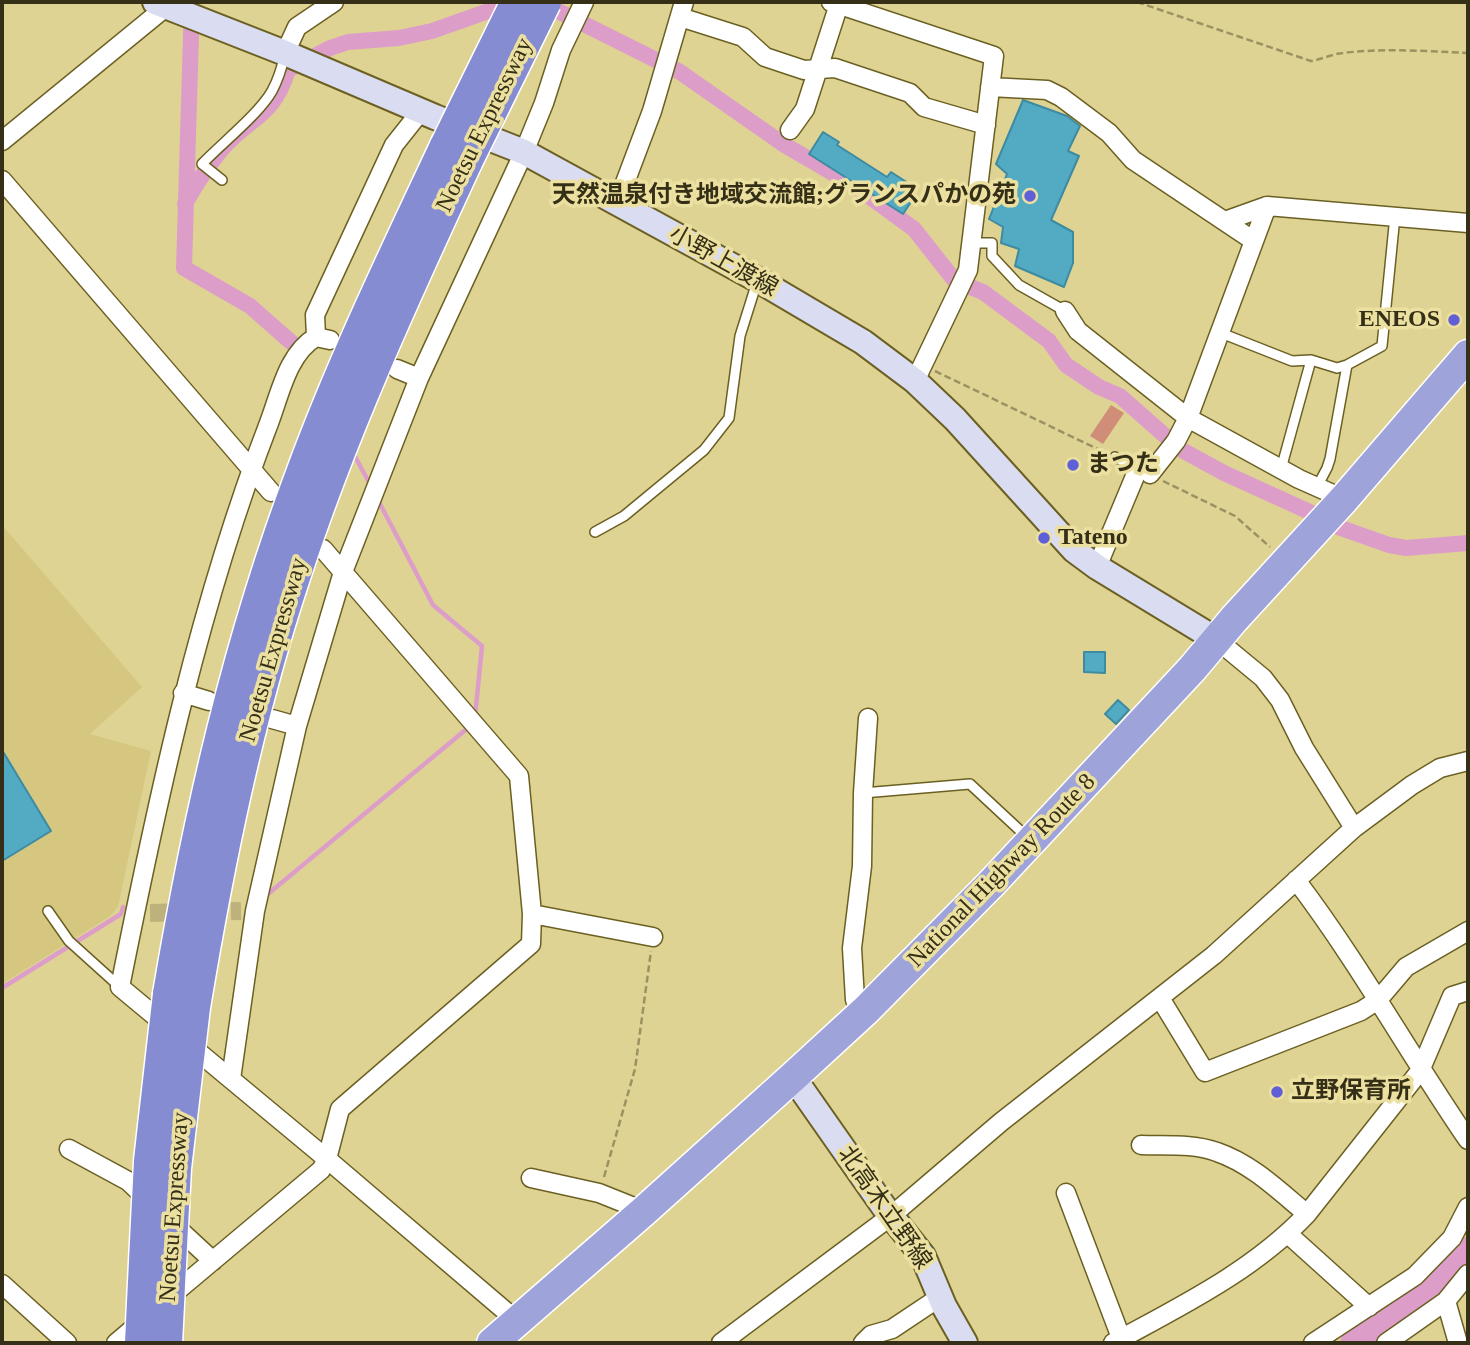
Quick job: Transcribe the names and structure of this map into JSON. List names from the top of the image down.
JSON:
{
  "streets": {
    "highway": ["Noetsu Expressway", "National Highway Route 8"],
    "main road": ["小野上渡線", "北高木立野線"]
  },
  "crossings": [
    ["小野上渡線", "National Highway Route 8"],
    ["National Highway Route 8", "北高木立野線"]
  ],
  "places": [
    "天然温泉付き地域交流館;グランスパかの苑",
    "ENEOS",
    "まつた",
    "Tateno",
    "立野保育所"
  ]
}
